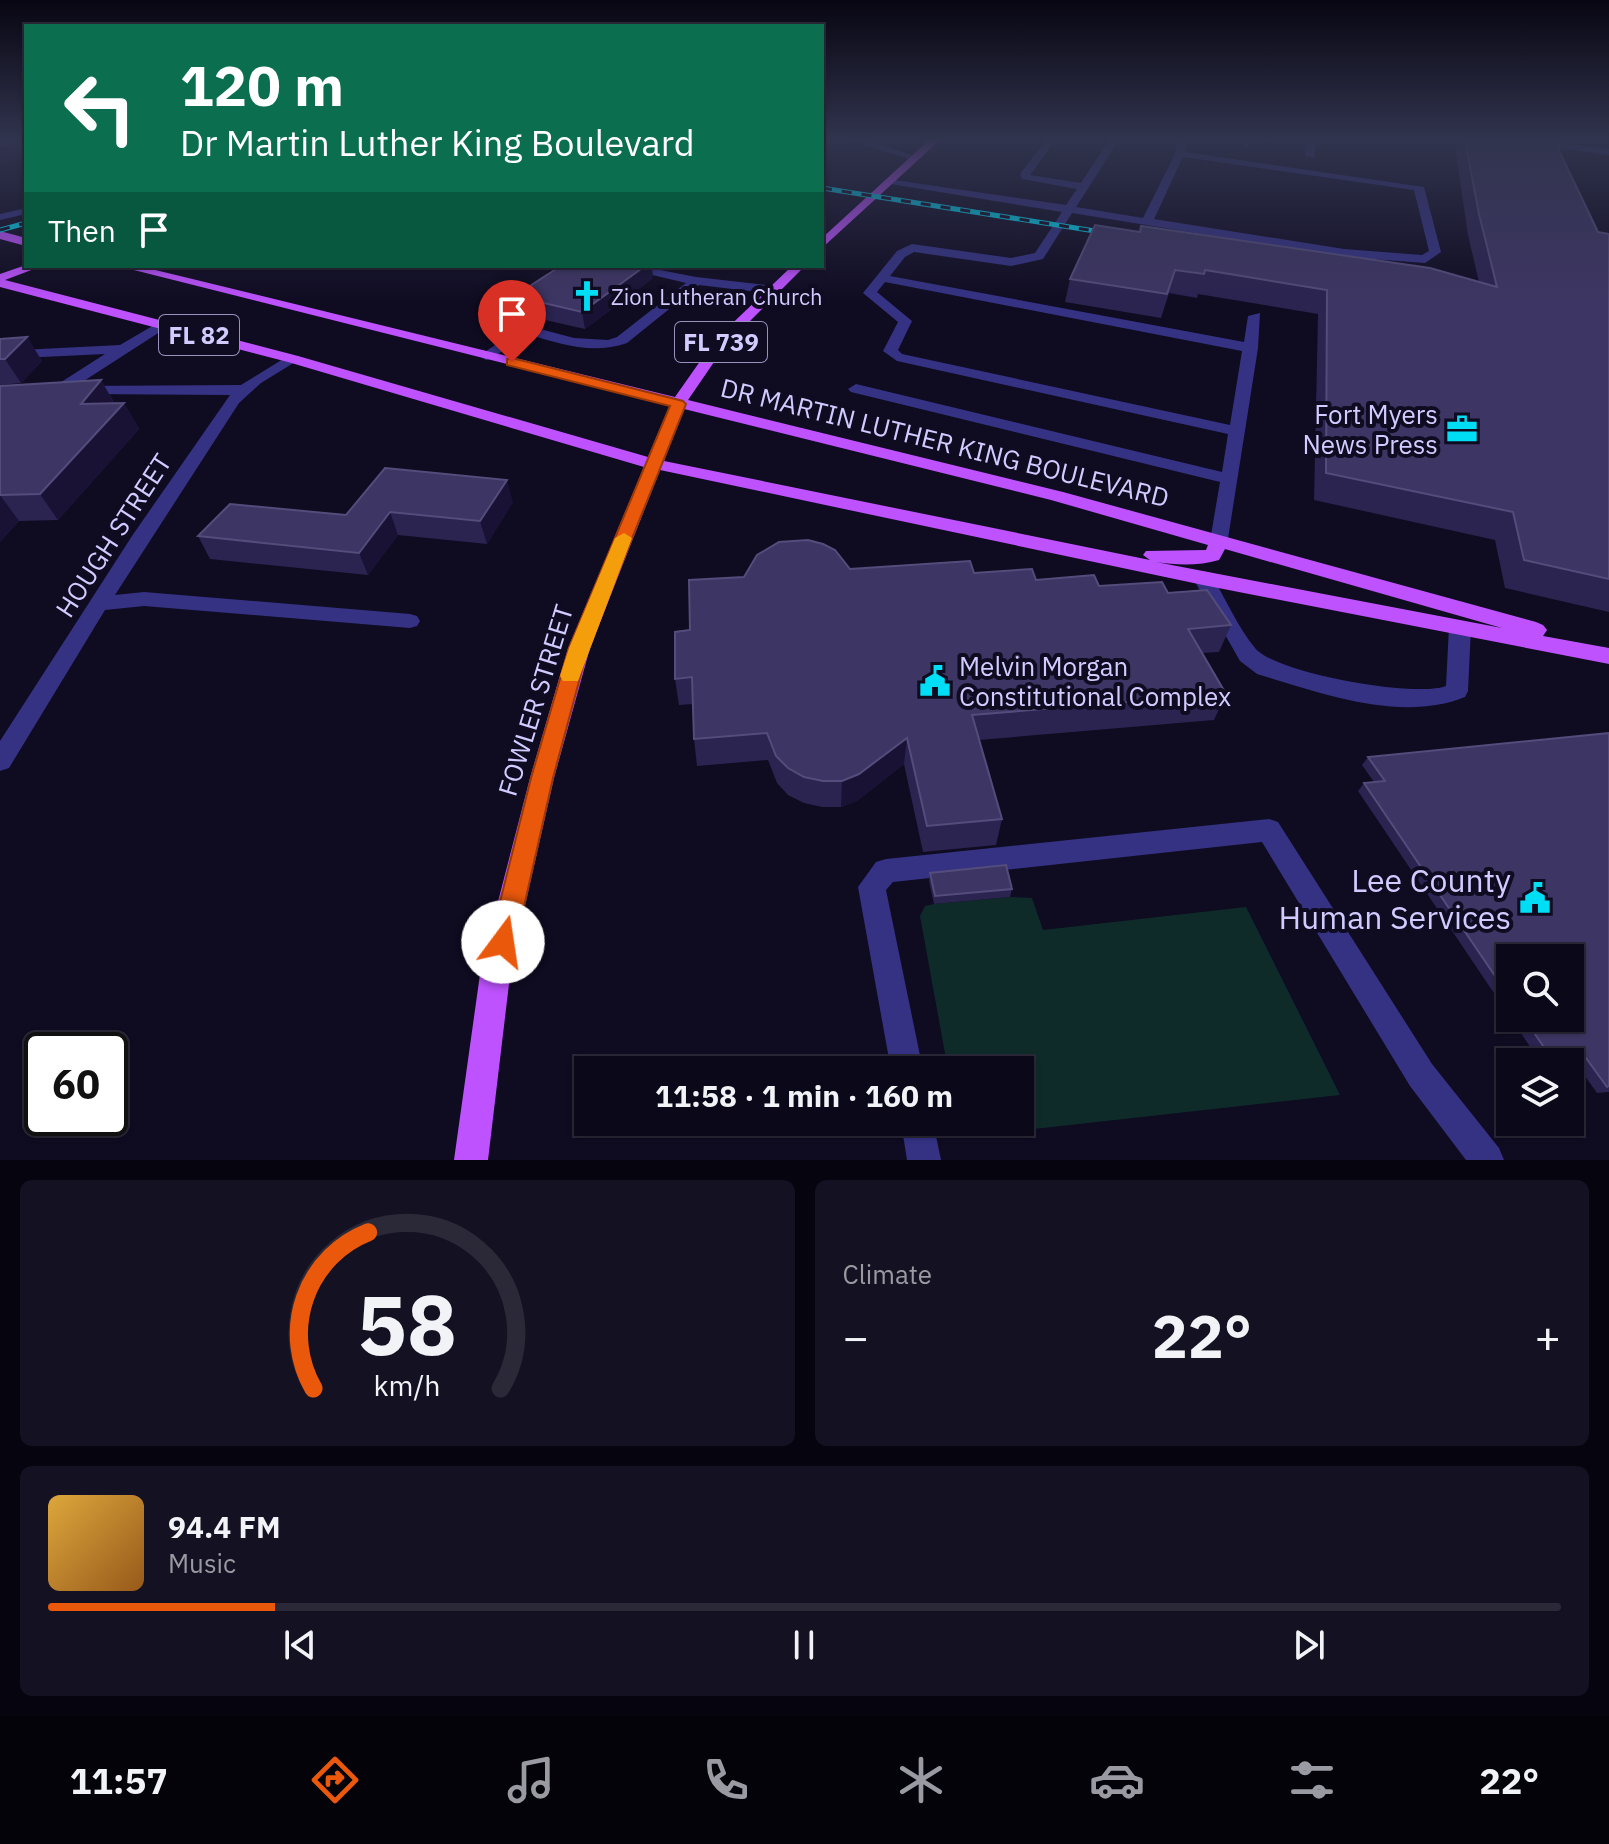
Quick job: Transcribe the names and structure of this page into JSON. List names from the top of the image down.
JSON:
{
  "streets": {
    "main road": [
      "FL 82",
      "FL 739",
      "DR MARTIN LUTHER KING BOULEVARD",
      "FOWLER STREET"
    ],
    "street": ["HOUGH STREET"]
  },
  "crossings": [
    ["FL 82", "DR MARTIN LUTHER KING BOULEVARD"],
    ["FL 82", "HOUGH STREET"],
    ["FL 82", "FOWLER STREET"],
    ["DR MARTIN LUTHER KING BOULEVARD", "FOWLER STREET"]
  ],
  "places": {
    "church": ["Zion Lutheran Church"],
    "office": ["Fort Myers News Press"],
    "public building": ["Melvin Morgan Constitutional Complex", "Lee County Human Services"]
  },
  "page": {
    "turn": ["120 m", "Dr Martin Luther King Boulevard"],
    "then": "Then",
    "limit": "60",
    "trip": "11:58 · 1 min · 160 m",
    "tile": "Climate",
    "heat": ["−", "22°", "+"],
    "song": ["94.4 FM", "Music"],
    "tabs": ["11:57", "22°"],
    "gauge": ["58", "km/h"]
  }
}
